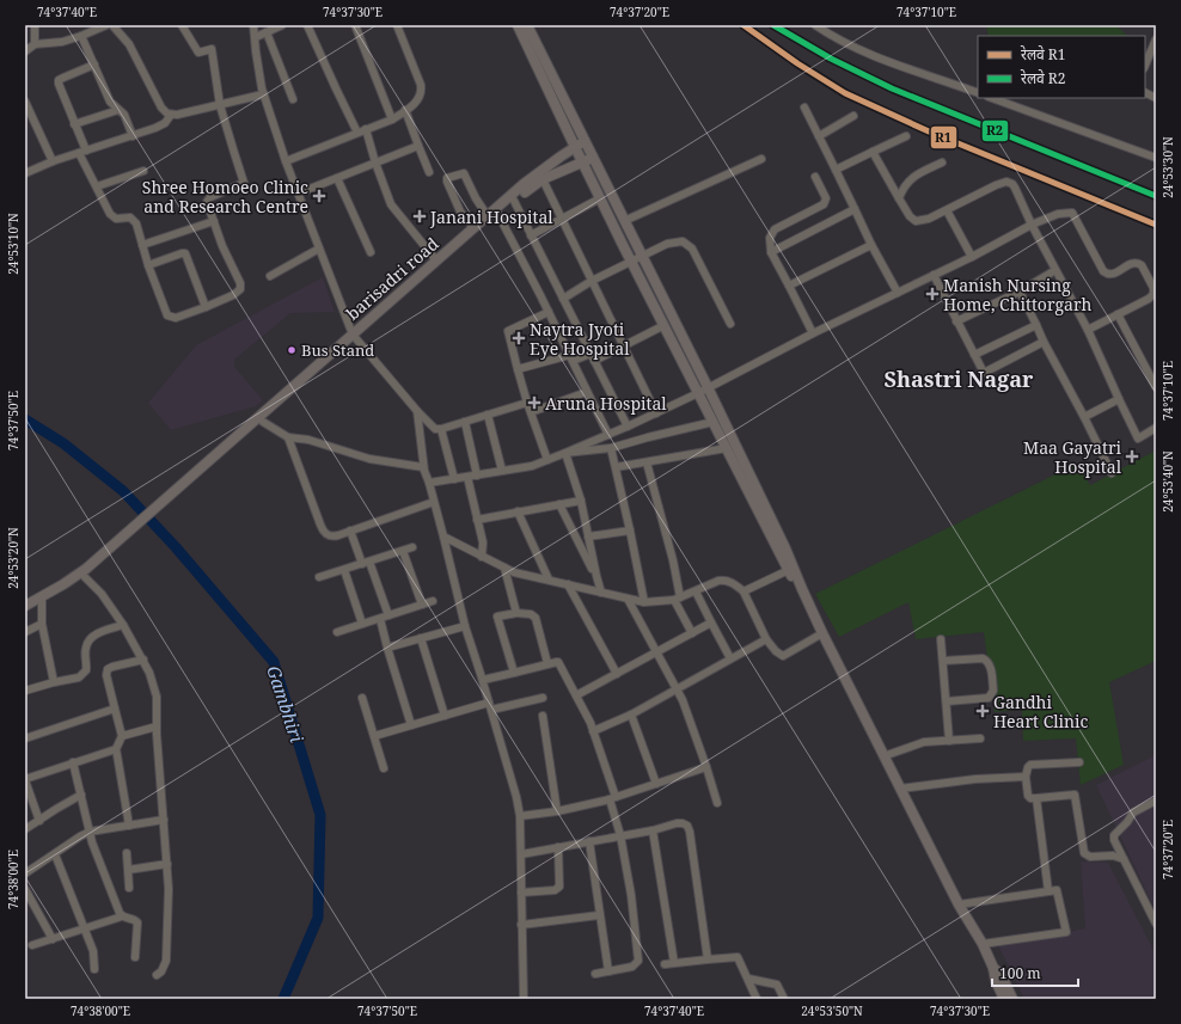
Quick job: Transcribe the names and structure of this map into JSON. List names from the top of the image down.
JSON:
{
  "streets": {
    "main road": ["barisadri road"]
  },
  "districts": ["Shastri Nagar"],
  "water": ["Gambhiri"],
  "places": {
    "health": [
      "Shree Homoeo Clinic and Research Centre",
      "Janani Hospital",
      "Manish Nursing Home, Chittorgarh",
      "Naytra Jyoti Eye Hospital",
      "Aruna Hospital",
      "Maa Gayatri Hospital",
      "Gandhi Heart Clinic"
    ],
    "other": ["Bus Stand"]
  },
  "lines": ["rail line R1", "rail line R2"],
  "legend": ["रेलवे R1", "रेलवे R2"],
  "scale_bar": "100 m",
  "coordinates": [
    "74°37'40\"E",
    "74°37'30\"E",
    "74°37'20\"E",
    "74°37'10\"E",
    "24°53'30\"N",
    "24°53'10\"N",
    "74°37'50\"E",
    "24°53'40\"N",
    "24°53'20\"N",
    "74°38'00\"E",
    "24°53'50\"N"
  ]
}
